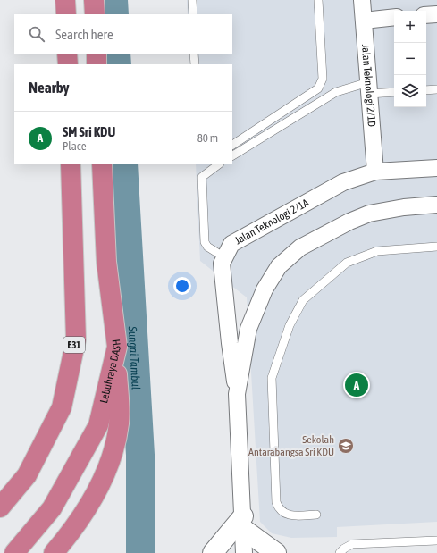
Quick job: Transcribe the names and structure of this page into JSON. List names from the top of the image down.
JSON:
{
  "streets": {
    "highway": ["E31", "Lebuhraya DASH"],
    "street": ["Jalan Teknologi 2/1D", "Jalan Teknologi 2/1A"]
  },
  "crossings": [
    ["Jalan Teknologi 2/1D", "Jalan Teknologi 2/1A"]
  ],
  "water": ["Sungai Tambul"],
  "places": {
    "school or university": ["Sekolah Antarabangsa Sri KDU"]
  },
  "page": {
    "map_buttons": ["+", "−"],
    "search": "Search here",
    "heading": "Nearby",
    "list": [
      {
        "mark": "A",
        "name": "SM Sri KDU",
        "note": "Place",
        "value": "80 m"
      }
    ],
    "pins": "A"
  }
}
